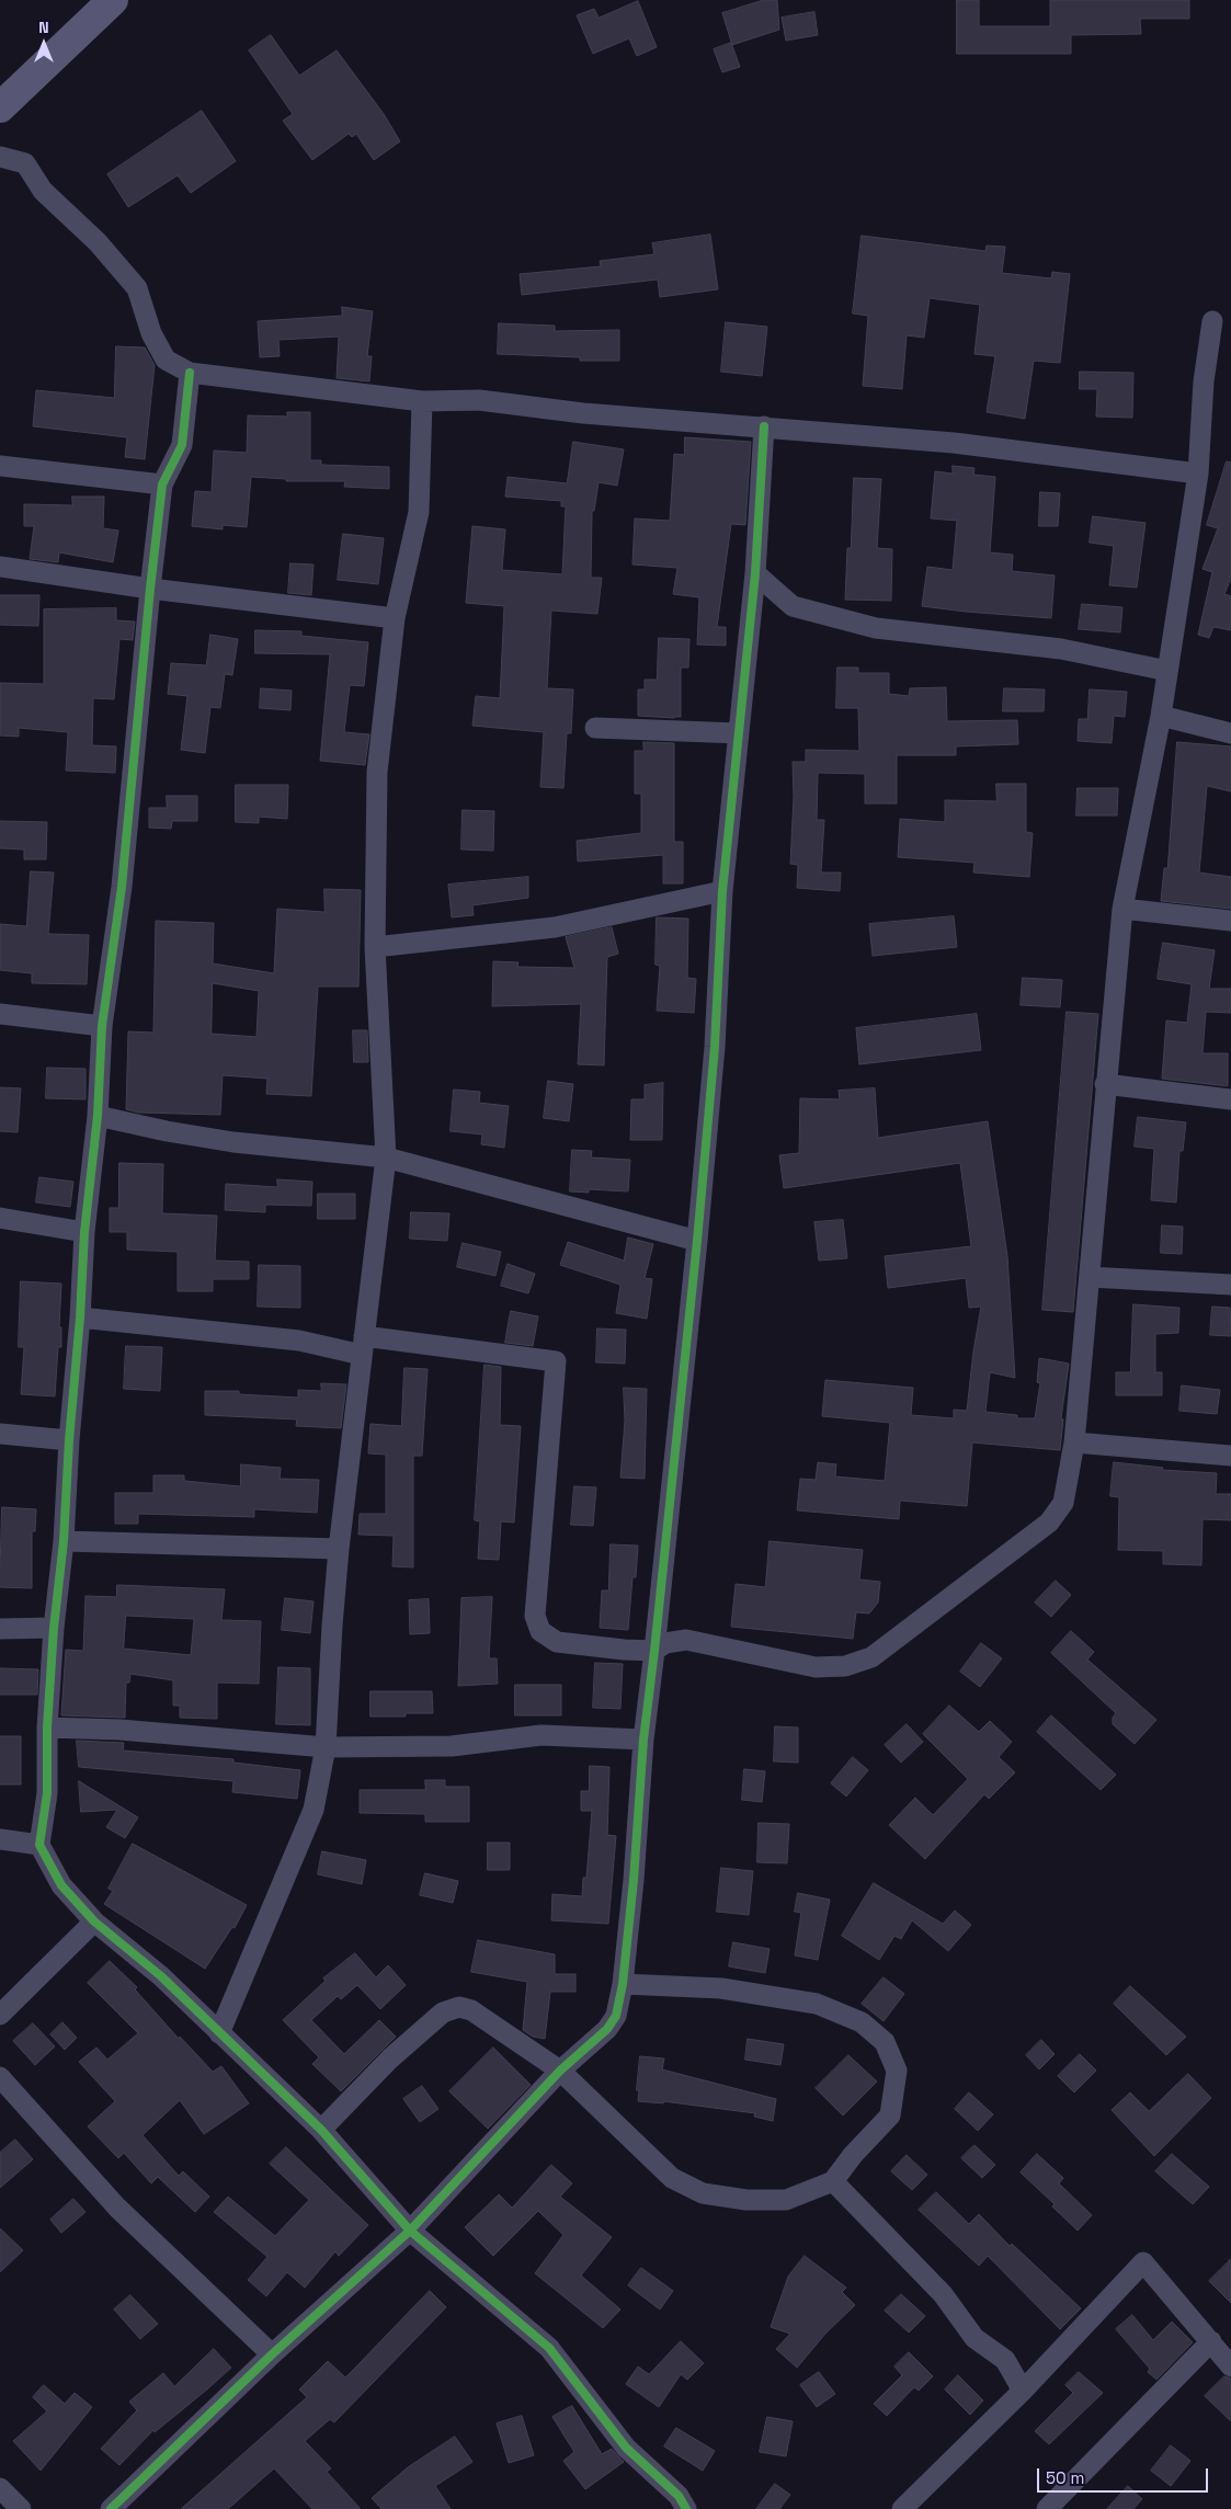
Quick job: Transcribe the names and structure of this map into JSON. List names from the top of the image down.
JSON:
{
  "scale_bar": "50 m",
  "north": "top"
}
